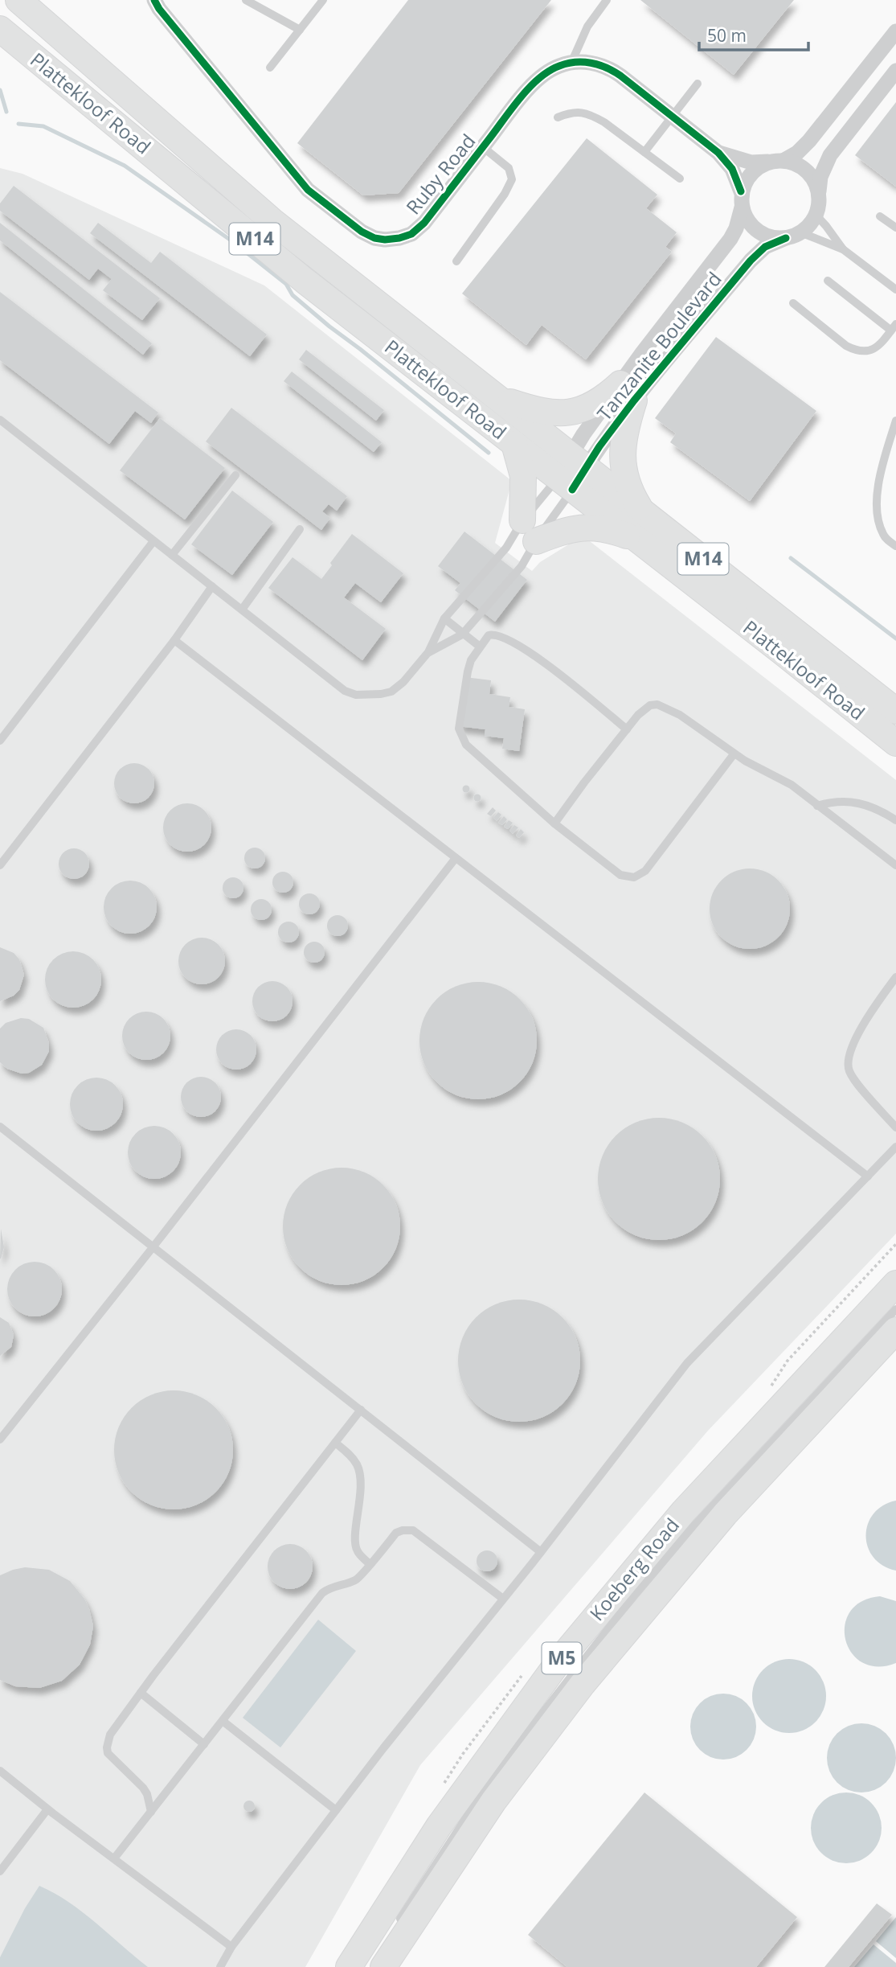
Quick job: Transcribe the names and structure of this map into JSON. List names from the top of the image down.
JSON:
{
  "streets": {
    "main road": [
      "Plattekloof Road",
      "M14",
      "Koeberg Road",
      "M5"
    ],
    "street": ["Ruby Road", "Tanzanite Boulevard"]
  },
  "crossings": [
    ["Plattekloof Road", "Tanzanite Boulevard"],
    ["Ruby Road", "Tanzanite Boulevard"]
  ],
  "scale_bar": "50 m"
}
